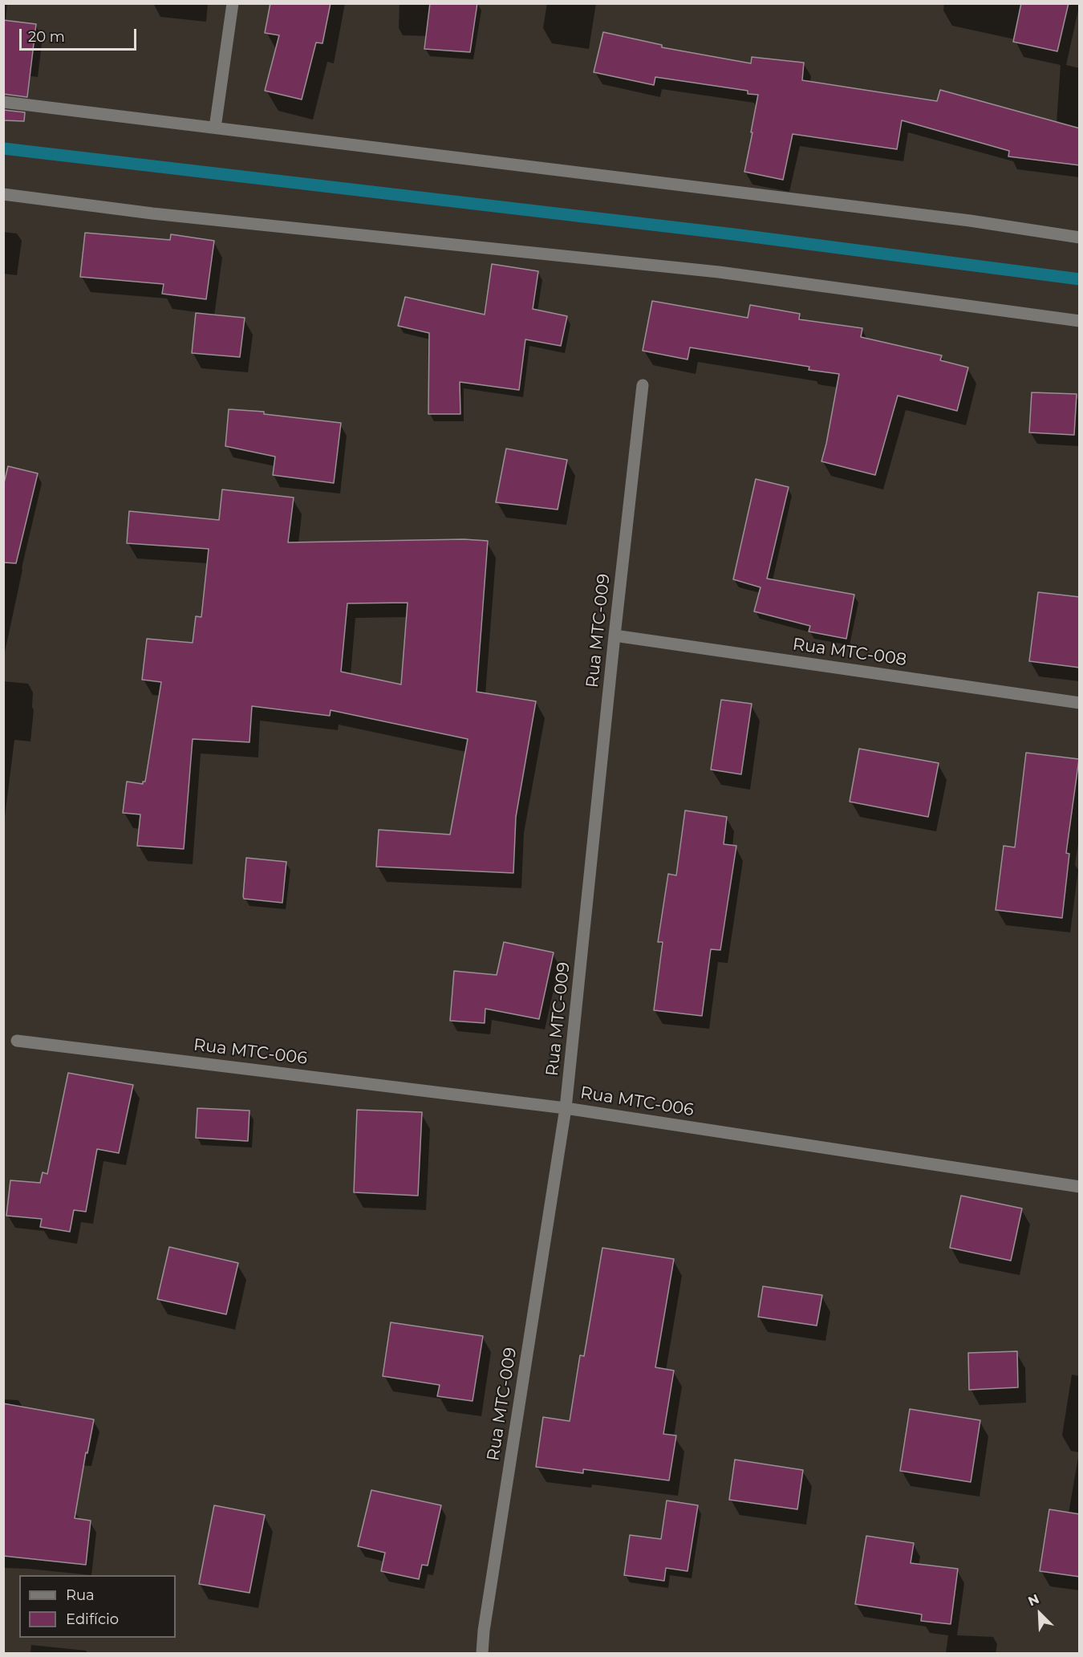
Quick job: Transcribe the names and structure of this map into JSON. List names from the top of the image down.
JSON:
{
  "streets": {
    "street": ["Rua MTC-009", "Rua MTC-008", "Rua MTC-006"]
  },
  "crossings": [
    ["Rua MTC-009", "Rua MTC-008"],
    ["Rua MTC-009", "Rua MTC-006"]
  ],
  "legend": ["Rua", "Edifício"],
  "scale_bar": "20 m",
  "north": "top left"
}
